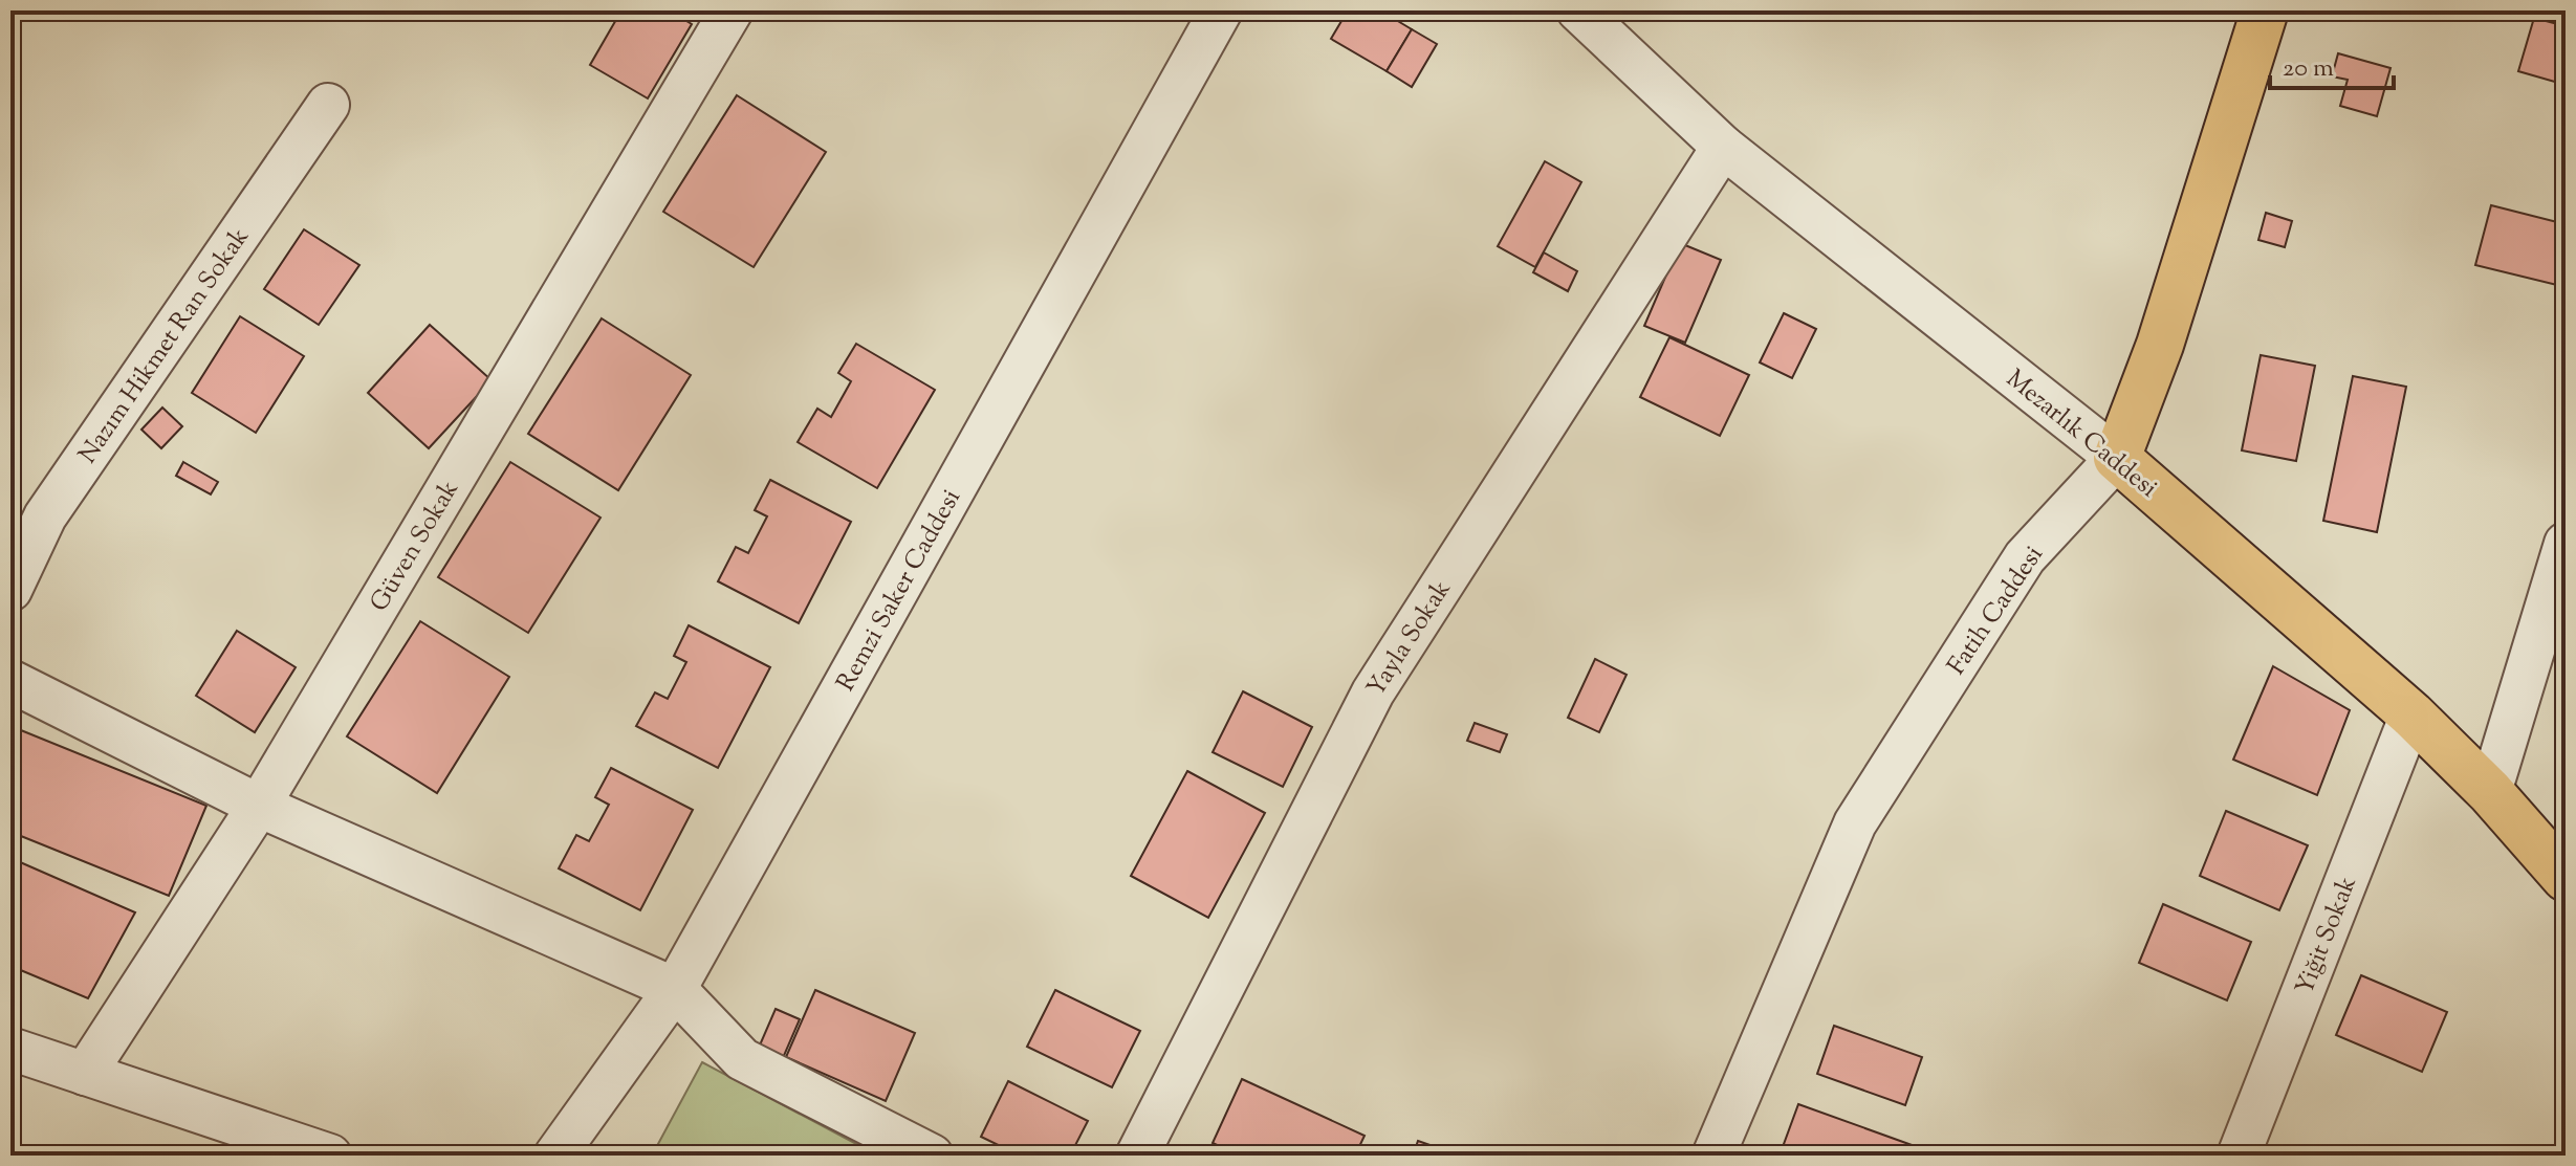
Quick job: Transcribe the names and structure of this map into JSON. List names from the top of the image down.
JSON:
{
  "streets": {
    "main road": ["Mezarlık Caddesi", "Fatih Caddesi"],
    "street": [
      "Nazım Hikmet Ran Sokak",
      "Güven Sokak",
      "Remzi Saker Caddesi",
      "Yayla Sokak",
      "Yiğit Sokak"
    ]
  },
  "crossings": [
    ["Mezarlık Caddesi", "Fatih Caddesi"],
    ["Mezarlık Caddesi", "Yayla Sokak"],
    ["Mezarlık Caddesi", "Yiğit Sokak"]
  ],
  "scale_bar": "20 m"
}
